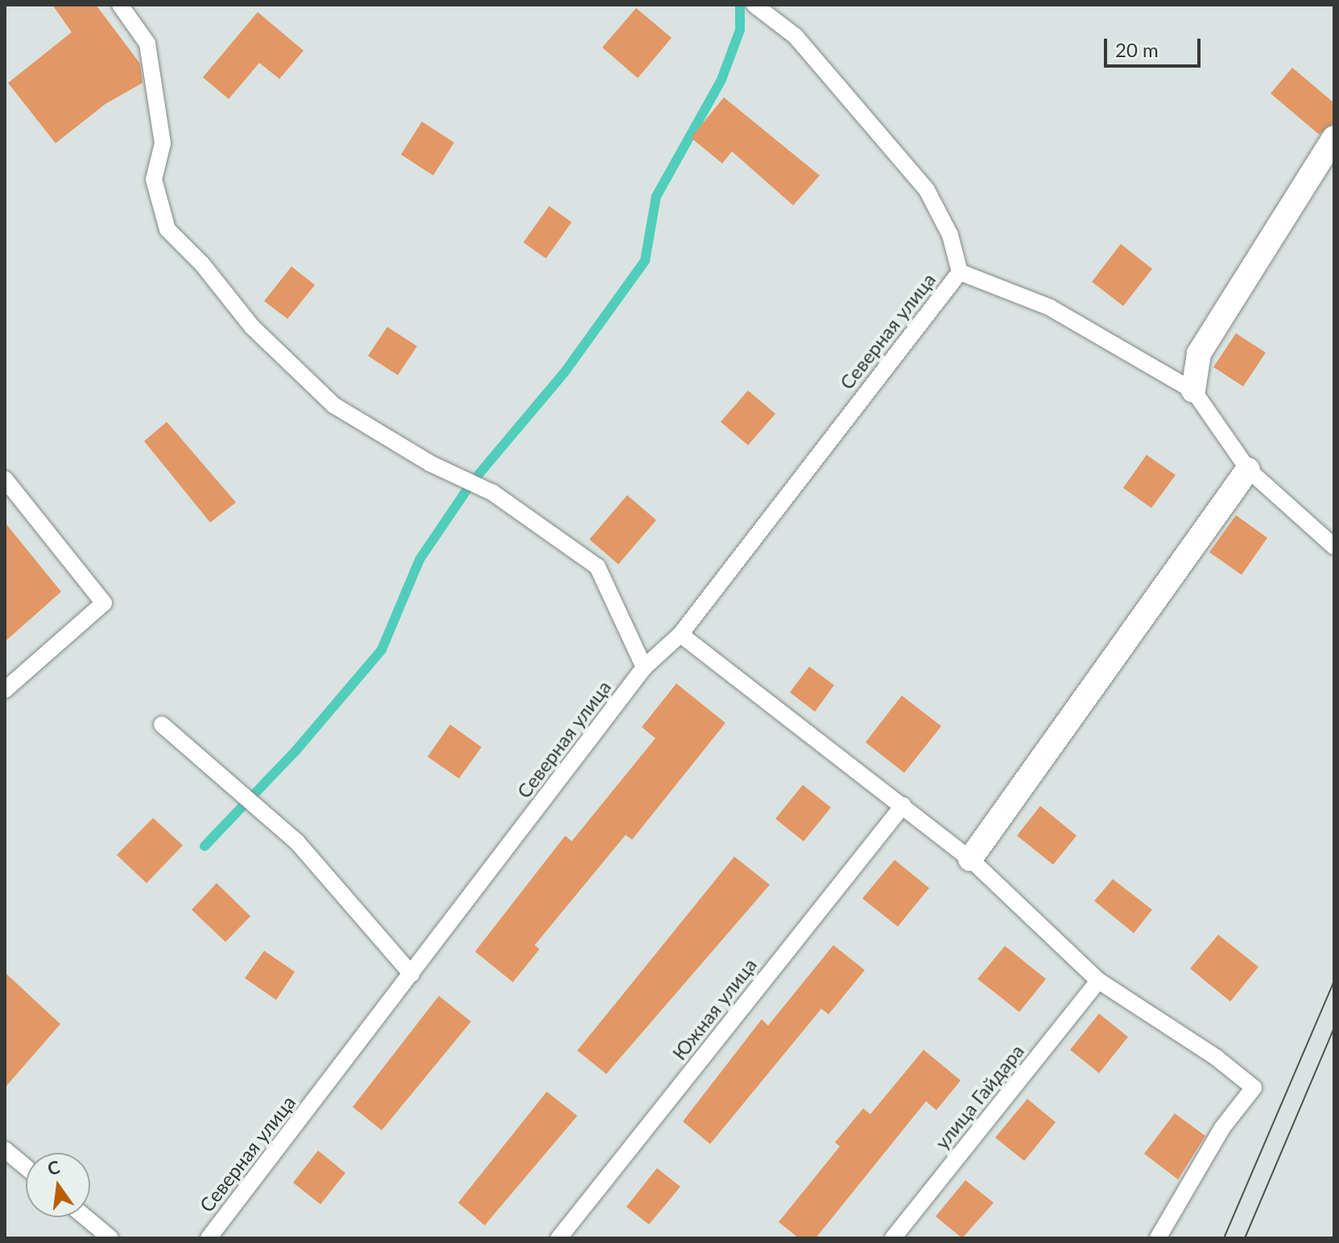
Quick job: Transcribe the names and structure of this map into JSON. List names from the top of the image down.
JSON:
{
  "streets": {
    "lane": ["Северная улица", "Южная улица", "улица Гайдара"]
  },
  "scale_bar": "20 m",
  "north": "top"
}
